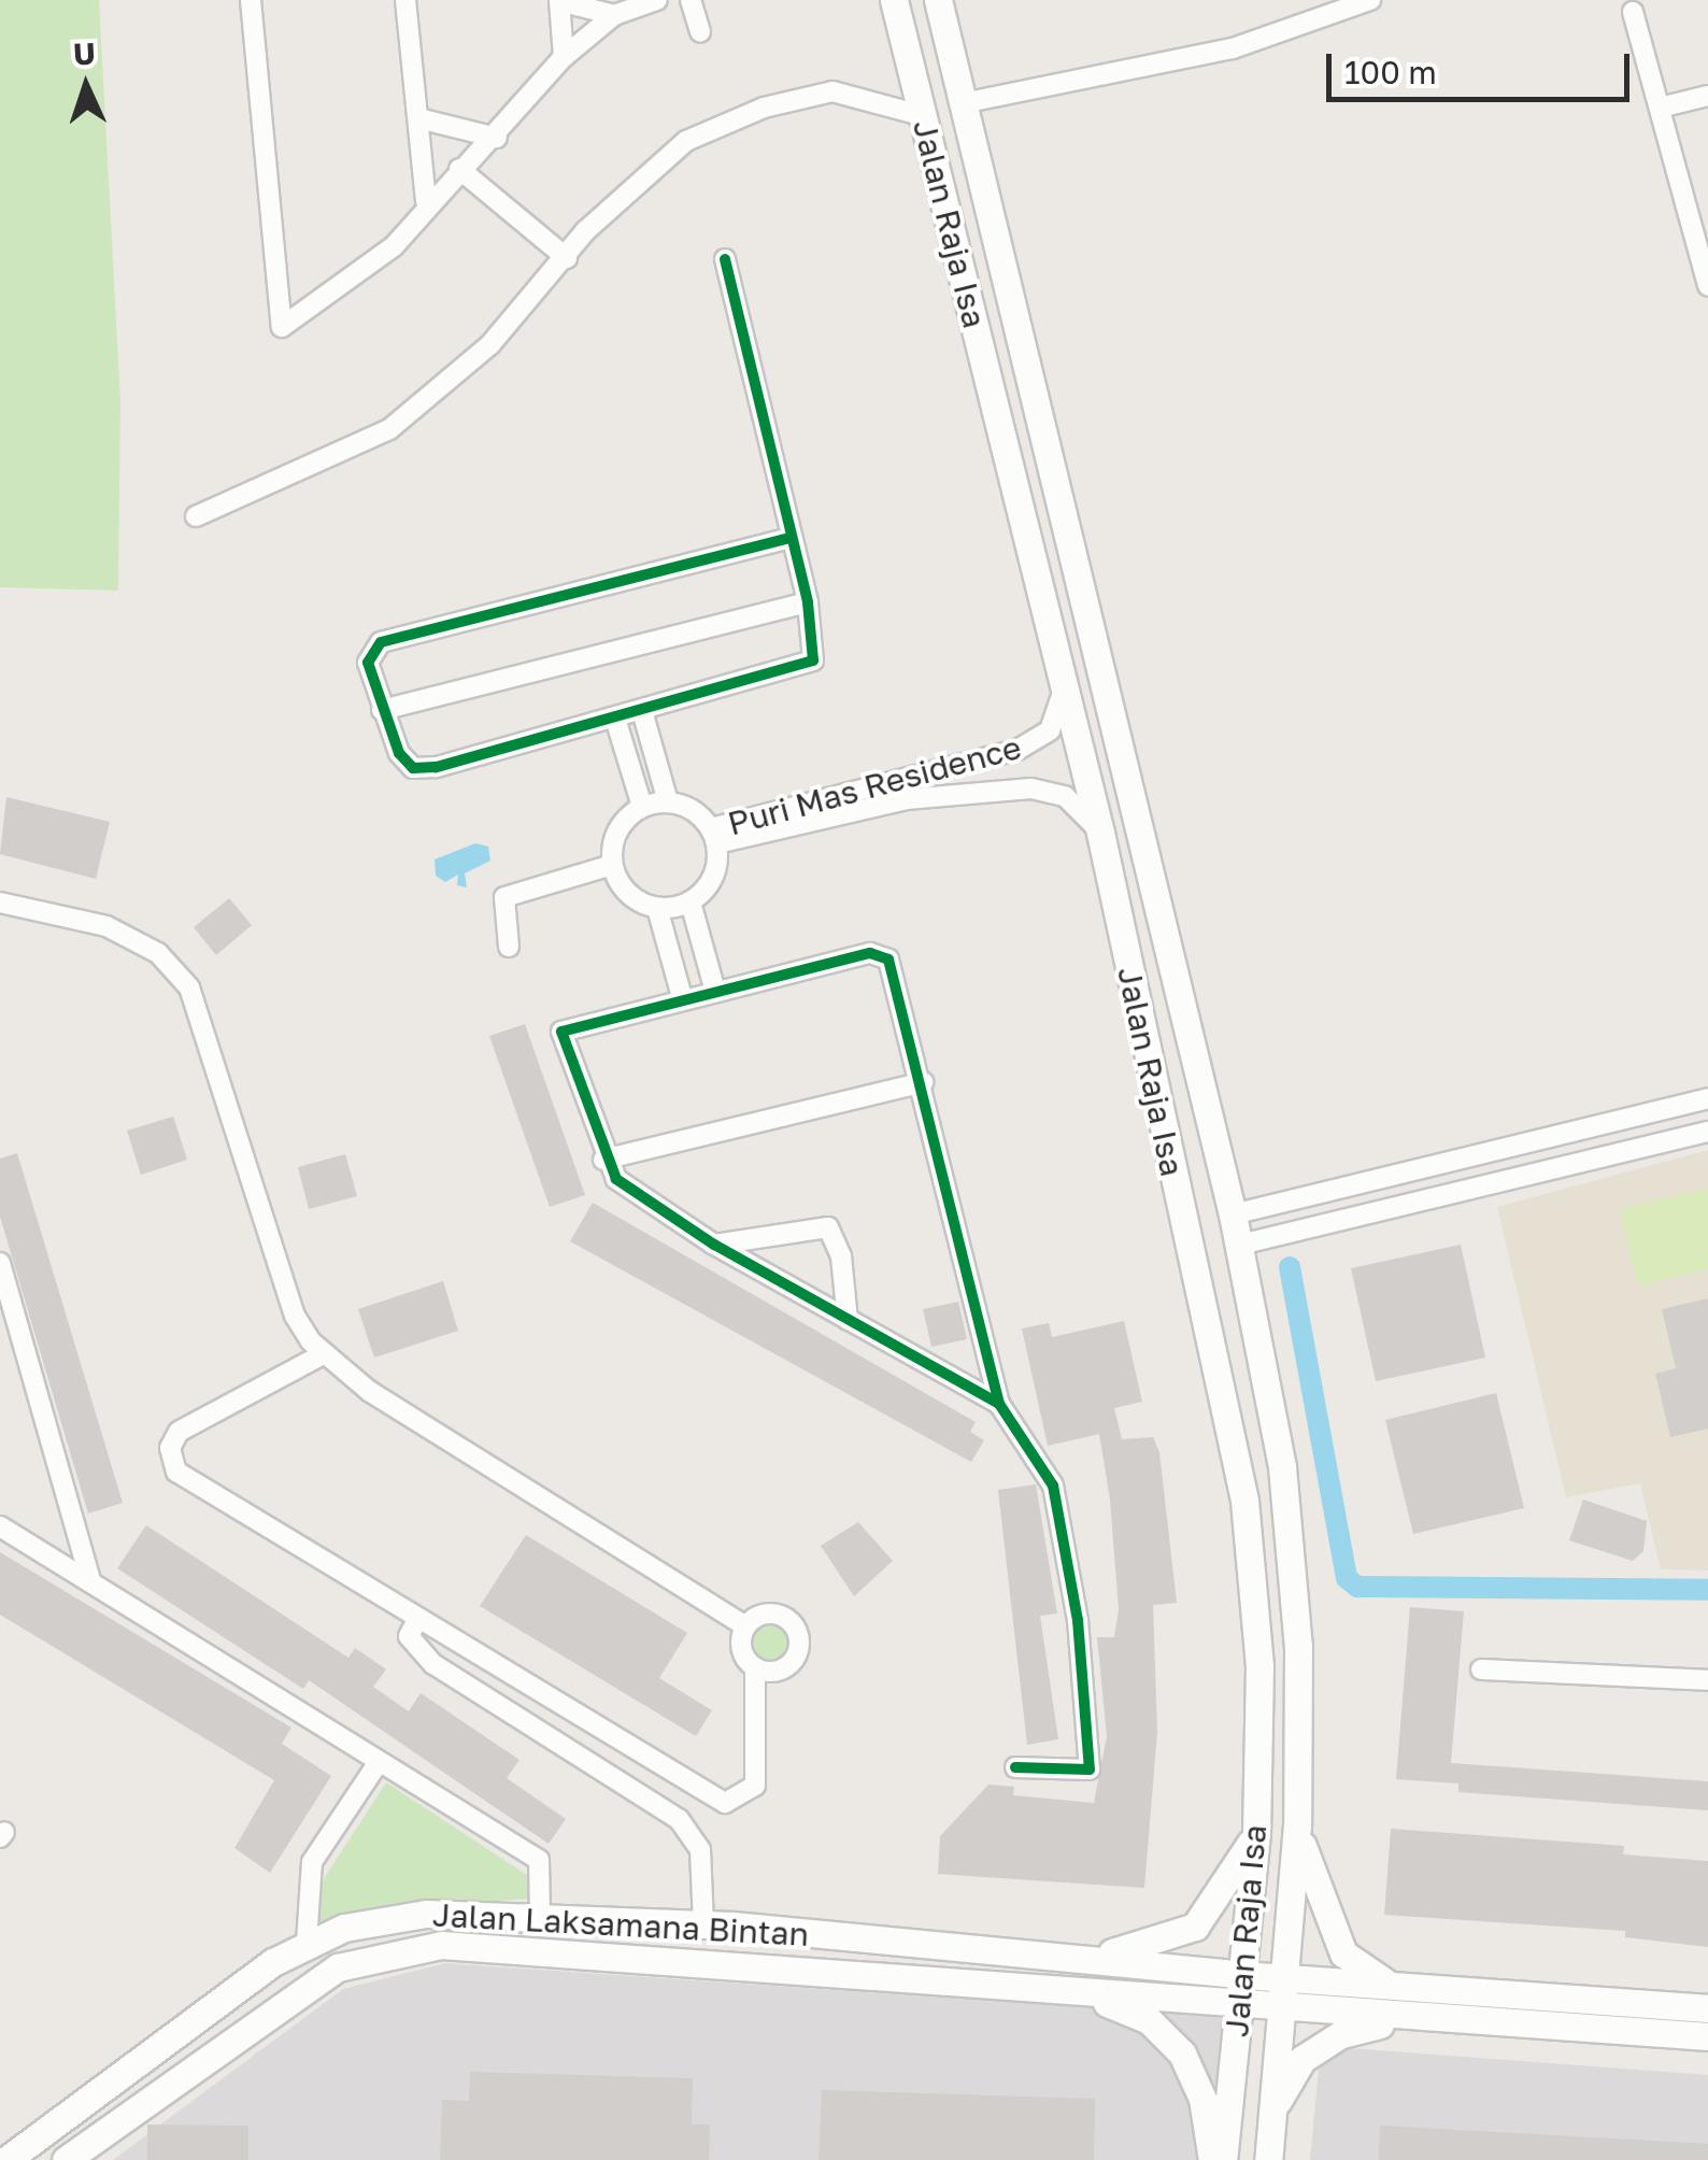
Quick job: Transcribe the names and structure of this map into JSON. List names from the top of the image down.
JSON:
{
  "streets": {
    "main road": ["Jalan Raja Isa", "Jalan Laksamana Bintan"],
    "street": ["Puri Mas Residence"]
  },
  "crossings": [
    ["Jalan Raja Isa", "Puri Mas Residence"],
    ["Jalan Raja Isa", "Jalan Laksamana Bintan"]
  ],
  "scale_bar": "100 m",
  "north": "top"
}
